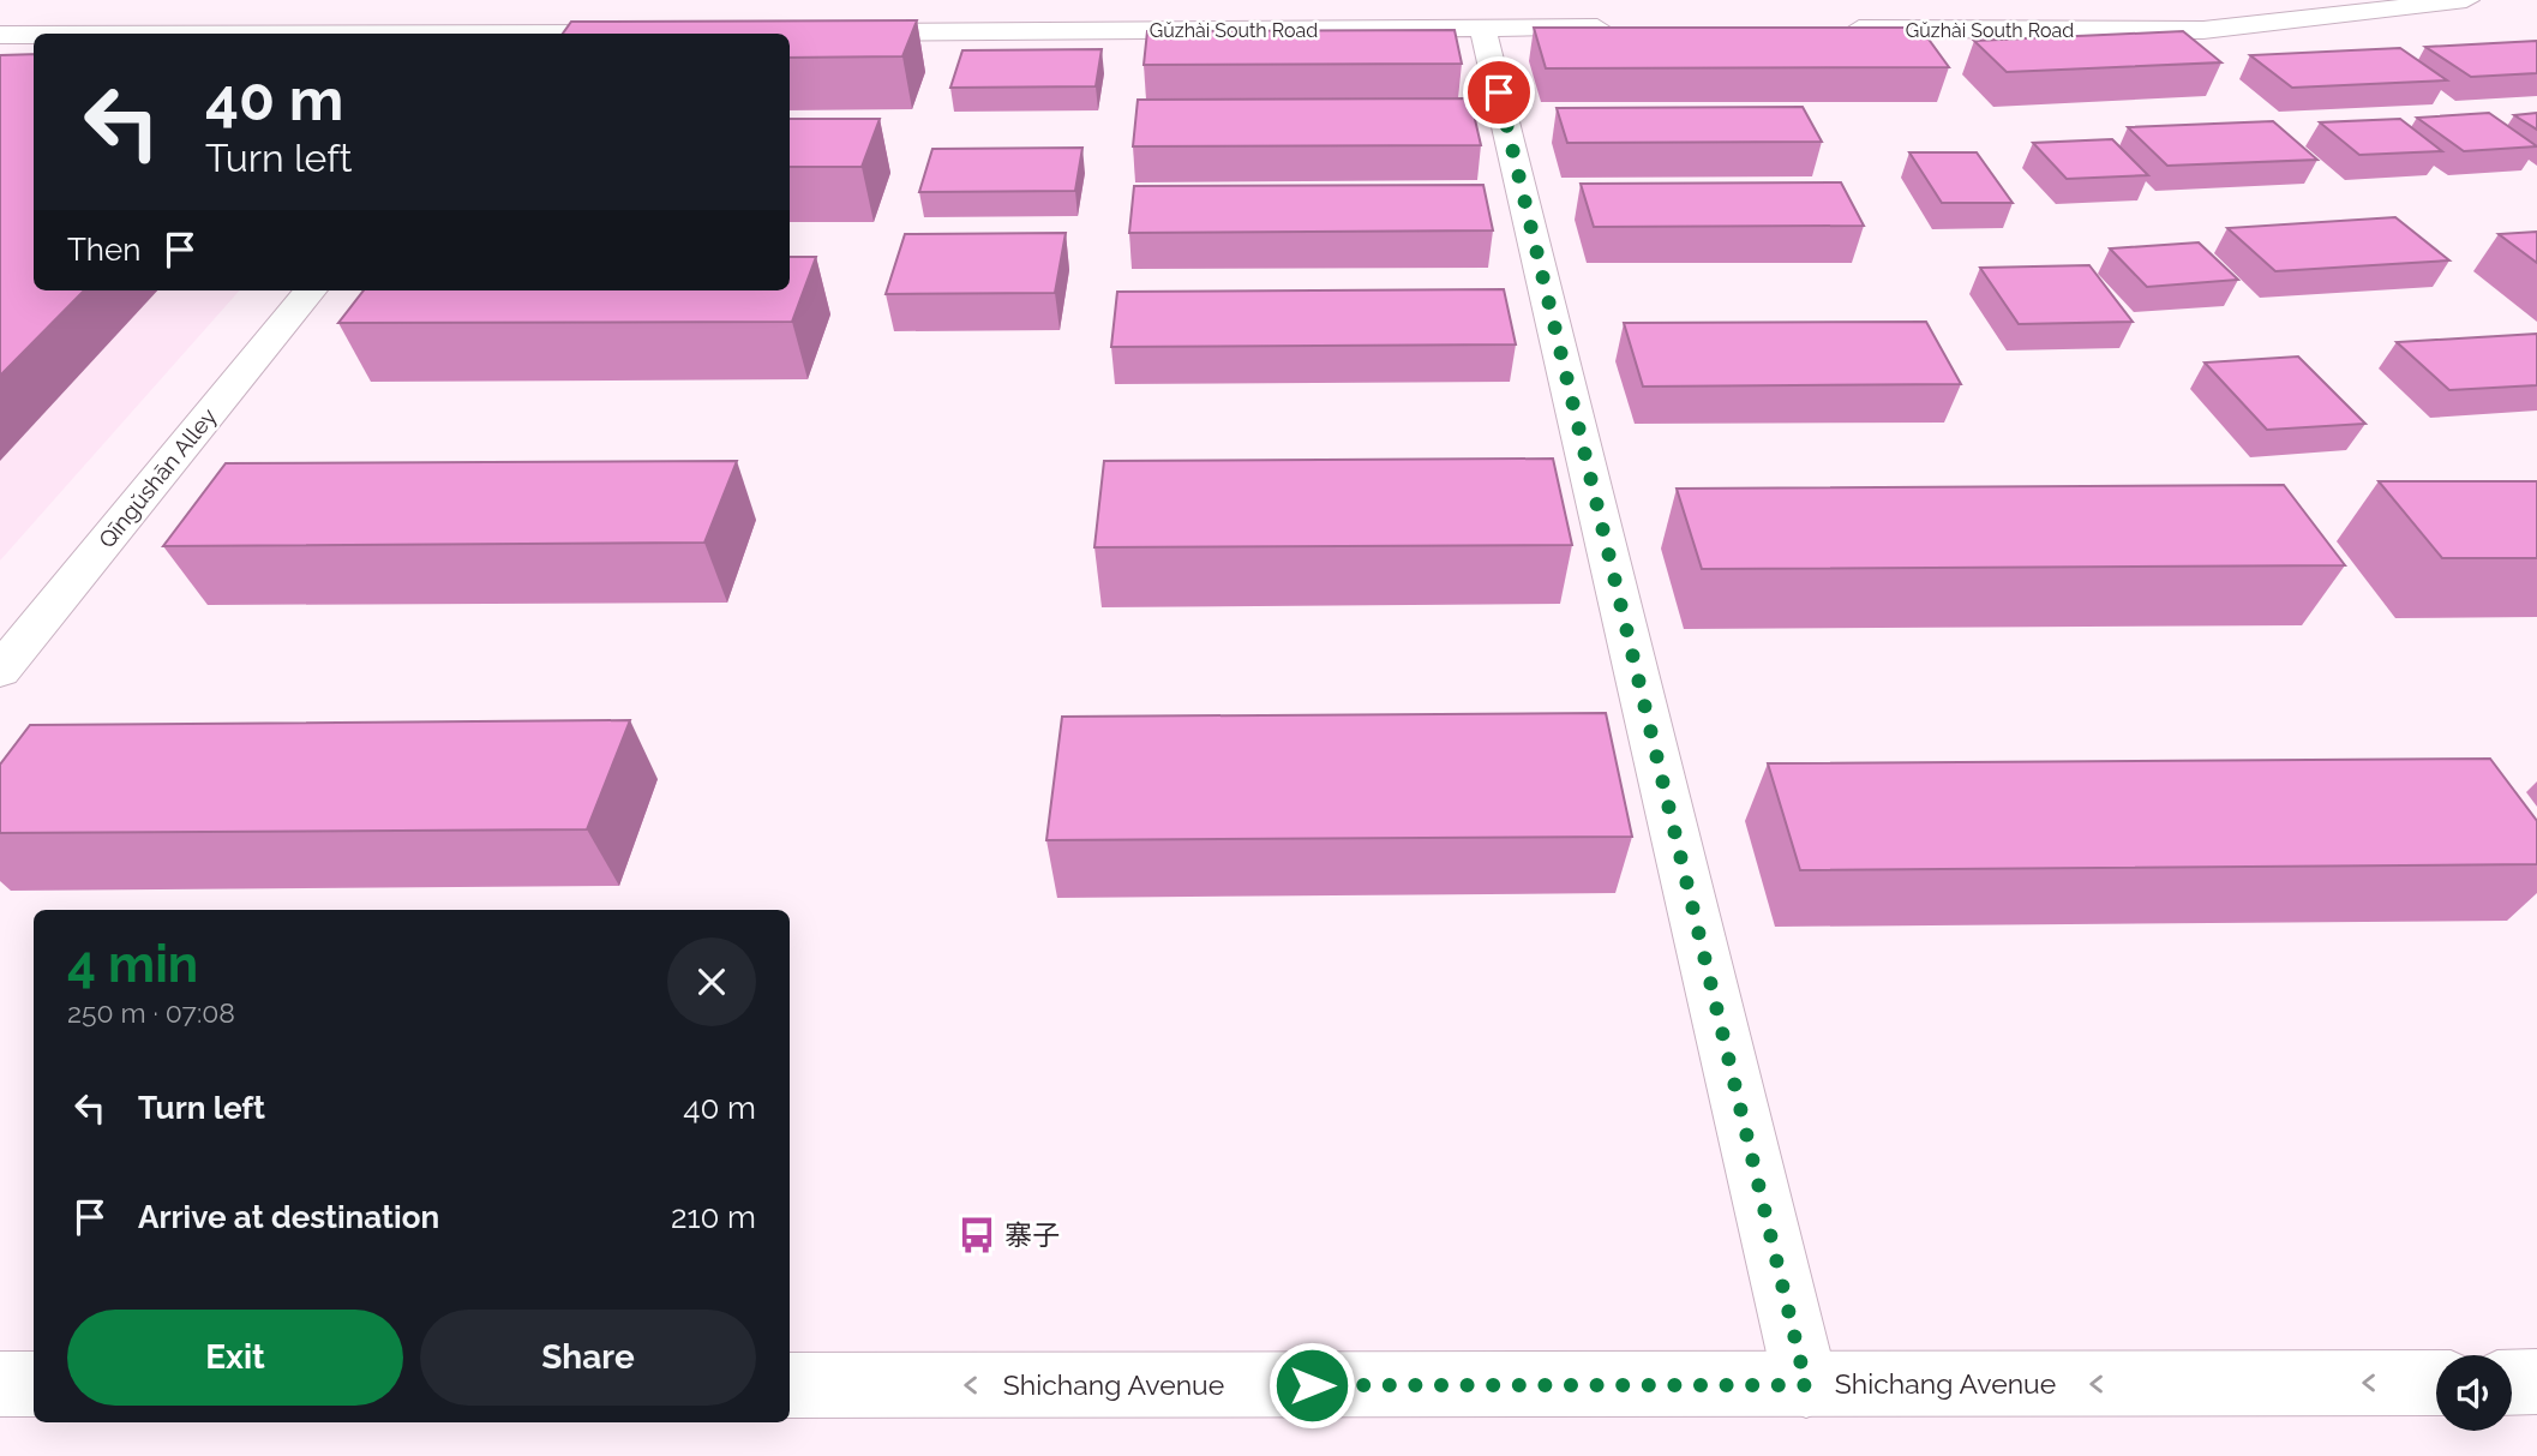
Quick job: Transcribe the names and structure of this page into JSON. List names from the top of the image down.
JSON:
{
  "streets": {
    "street": ["Gǔzhài South Road", "Qīngǔshān Alley", "Shichang Avenue"]
  },
  "one_way": ["Shichang Avenue"],
  "places": {
    "bus stop": ["寨子"]
  },
  "page": {
    "turn": ["40 m", "Turn left"],
    "then": "Then",
    "heading": ["4 min", "250 m · 07:08"],
    "list": [
      {
        "name": "Turn left",
        "value": "40 m"
      },
      {
        "name": "Arrive at destination",
        "value": "210 m"
      }
    ],
    "buttons": ["Exit", "Share"]
  }
}
